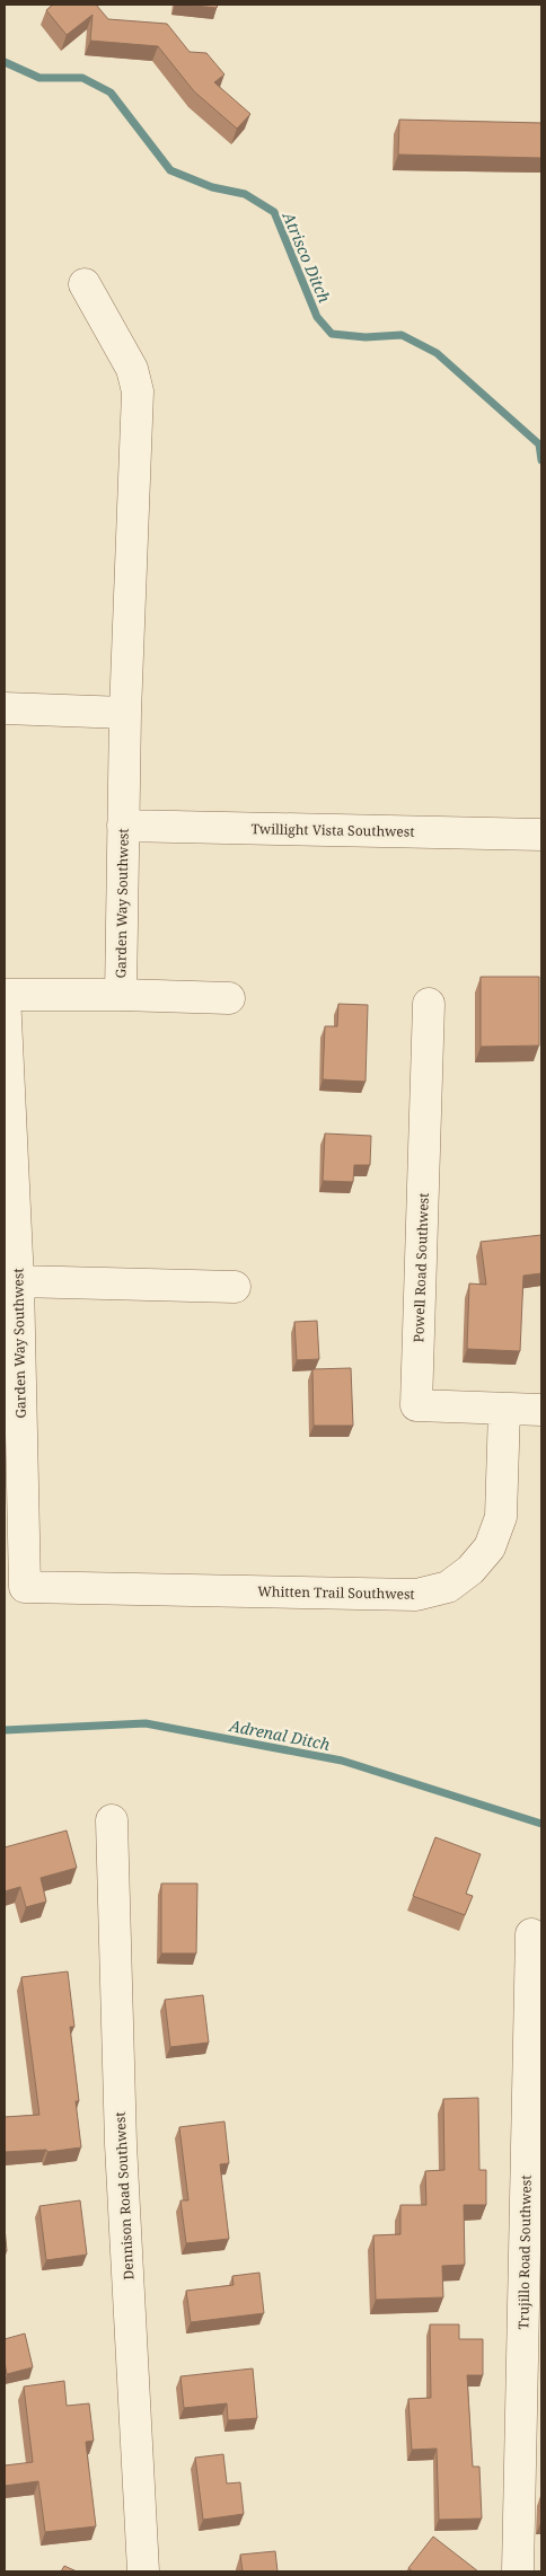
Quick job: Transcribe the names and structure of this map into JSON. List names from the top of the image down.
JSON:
{
  "streets": {
    "street": [
      "Twillight Vista Southwest",
      "Garden Way Southwest",
      "Powell Road Southwest",
      "Whitten Trail Southwest",
      "Dennison Road Southwest",
      "Trujillo Road Southwest"
    ]
  },
  "crossings": [
    ["Twillight Vista Southwest", "Garden Way Southwest"],
    ["Garden Way Southwest", "Whitten Trail Southwest"],
    ["Powell Road Southwest", "Whitten Trail Southwest"]
  ],
  "water": ["Atrisco Ditch", "Adrenal Ditch"]
}
